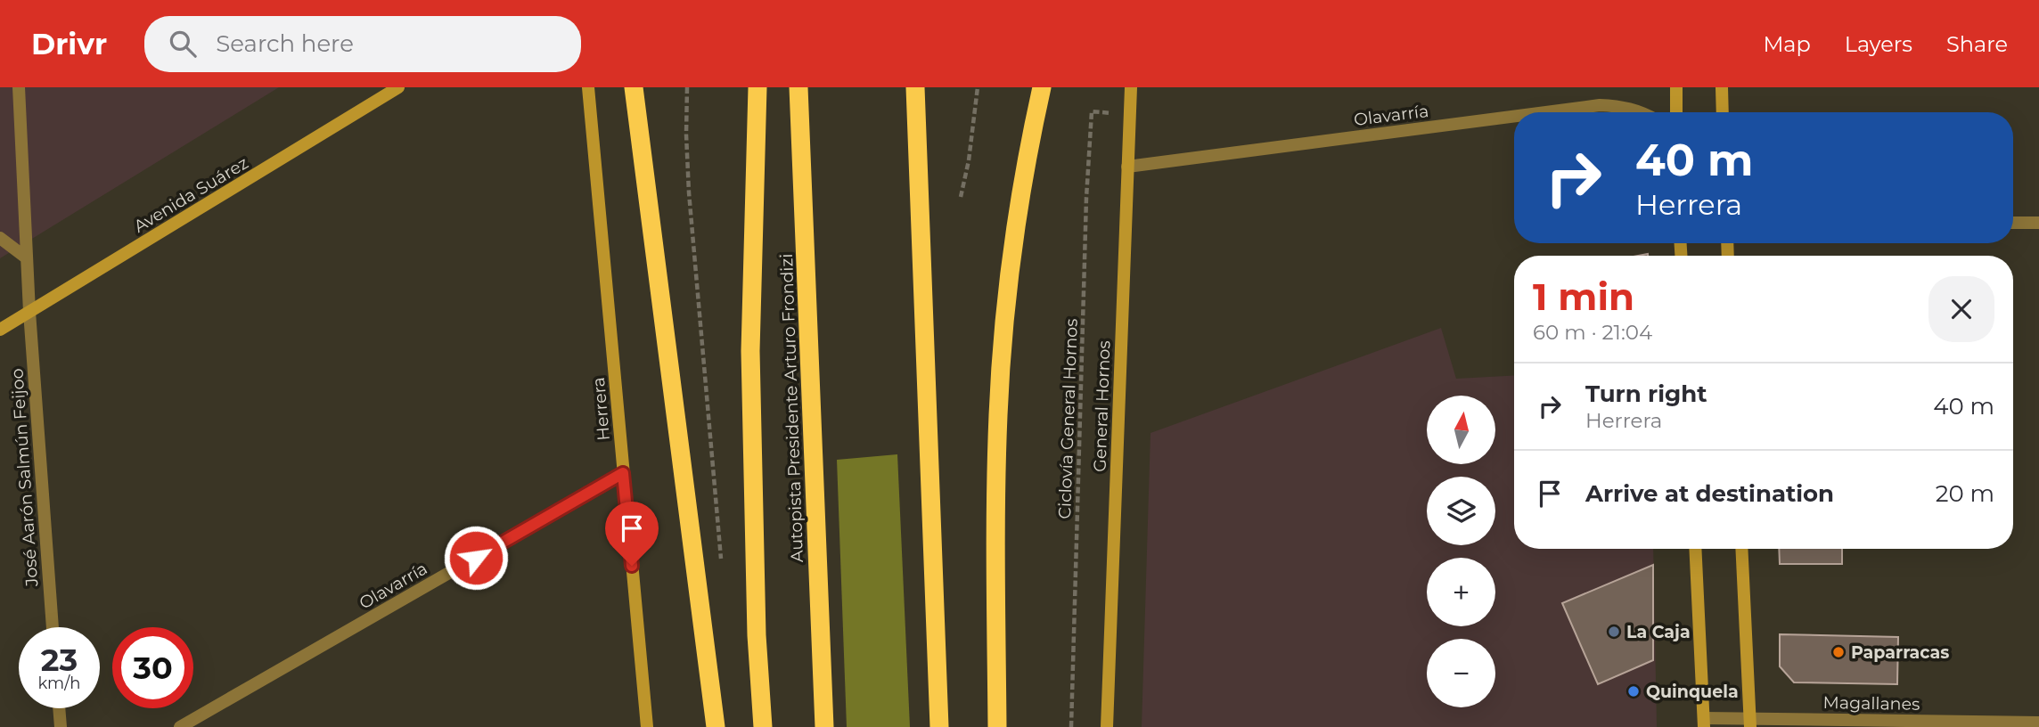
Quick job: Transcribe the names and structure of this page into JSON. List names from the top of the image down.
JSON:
{
  "streets": {
    "highway": ["Autopista Presidente Arturo Frondizi"],
    "street": [
      "Olavarría",
      "Avenida Suárez",
      "General Hornos",
      "Herrera",
      "José Aarón Salmún Feijoo",
      "Magallanes"
    ],
    "path": ["Ciclovía General Hornos"]
  },
  "crossings": [
    ["Olavarría", "General Hornos"],
    ["Olavarría", "Herrera"],
    ["Avenida Suárez", "José Aarón Salmún Feijoo"]
  ],
  "places": ["La Caja", "Paparracas", "Quinquela"],
  "north": "top",
  "page": {
    "header": "Drivr",
    "search": "Search here",
    "nav": ["Map", "Layers", "Share"],
    "turn": ["40 m", "Herrera"],
    "heading": ["1 min", "60 m · 21:04"],
    "list": [
      {
        "name": "Turn right",
        "note": "Herrera",
        "value": "40 m"
      },
      {
        "name": "Arrive at destination",
        "value": "20 m"
      }
    ],
    "map_buttons": ["+", "−"],
    "speed": "23 km/h",
    "limit": "30"
  }
}
